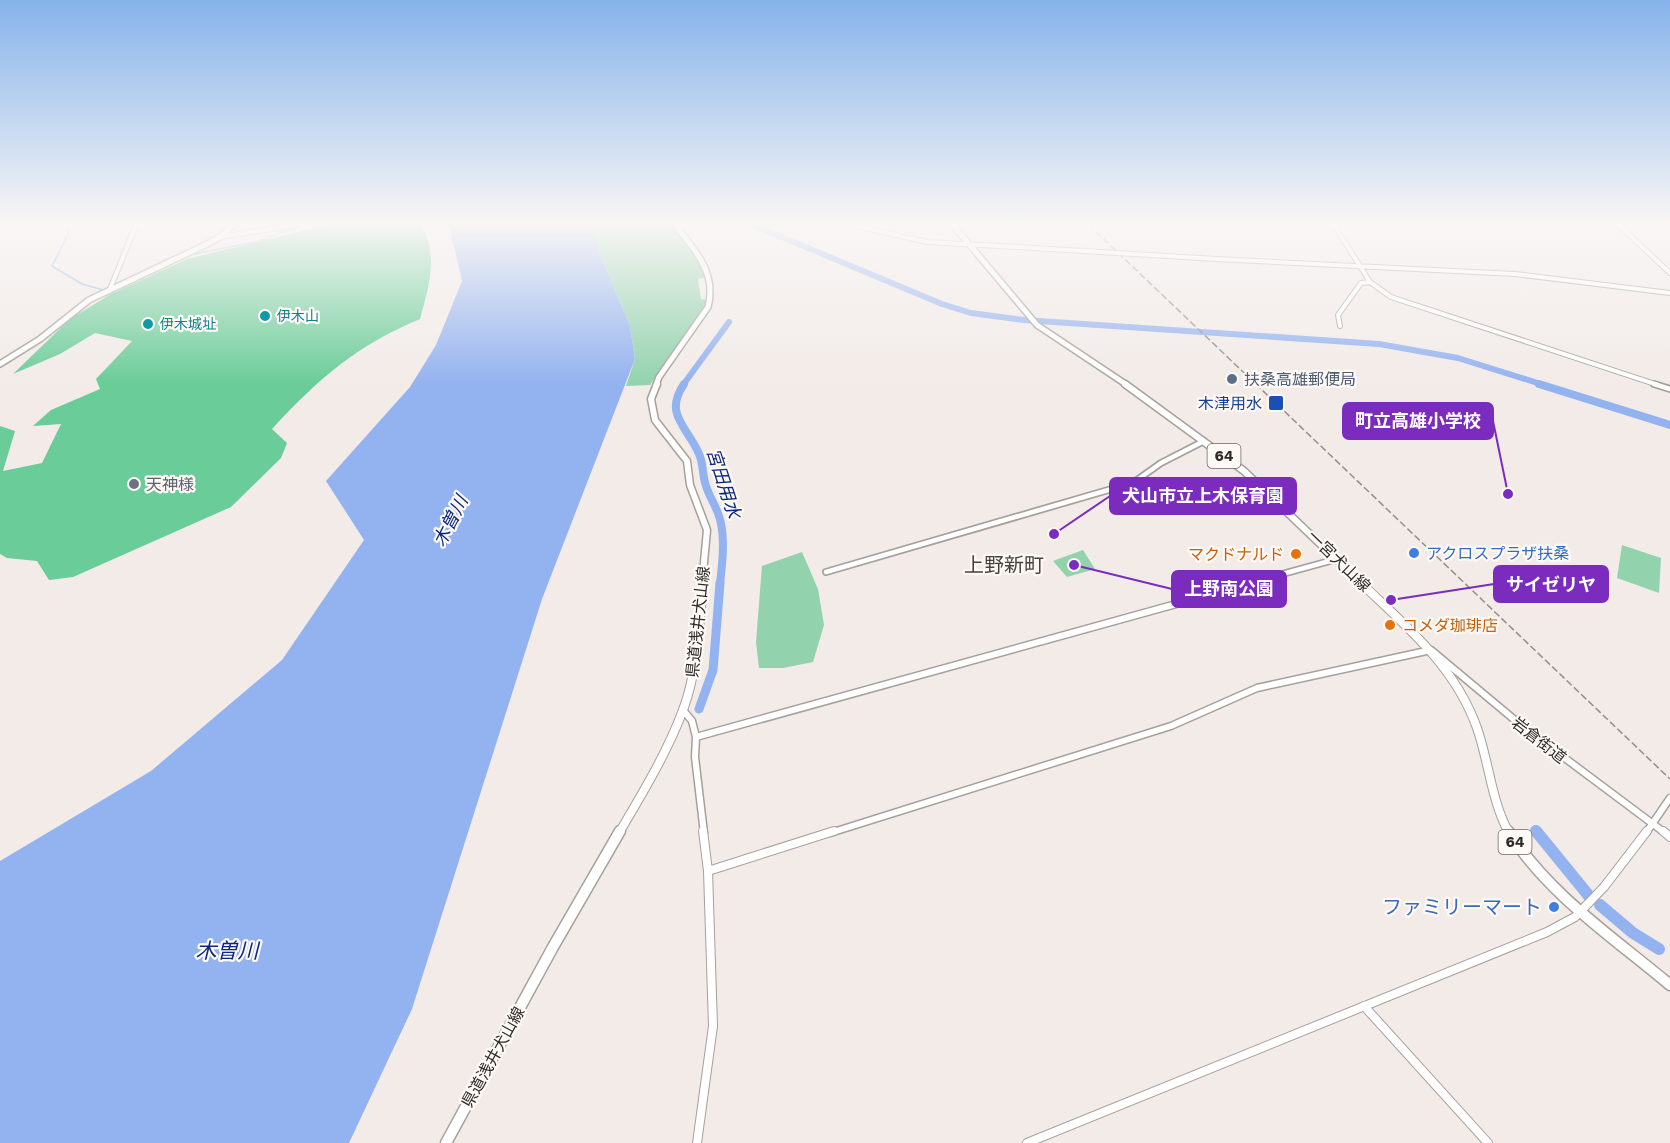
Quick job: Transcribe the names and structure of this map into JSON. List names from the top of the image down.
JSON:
{
  "streets": {
    "main road": ["64", "一宮犬山線", "県道浅井犬山線"],
    "street": ["岩倉街道"]
  },
  "crossings": [
    ["一宮犬山線", "岩倉街道"]
  ],
  "districts": ["上野新町"],
  "water": ["宮田用水", "木曽川"],
  "places": {
    "other": [
      "伊木山",
      "伊木城址",
      "扶桑高雄郵便局",
      "天神様",
      "町立高雄小学校",
      "犬山市立上木保育園",
      "アクロスプラザ扶桑",
      "マクドナルド",
      "上野南公園",
      "サイゼリヤ",
      "コメダ珈琲店",
      "ファミリーマート"
    ],
    "transit": ["木津用水"]
  }
}
